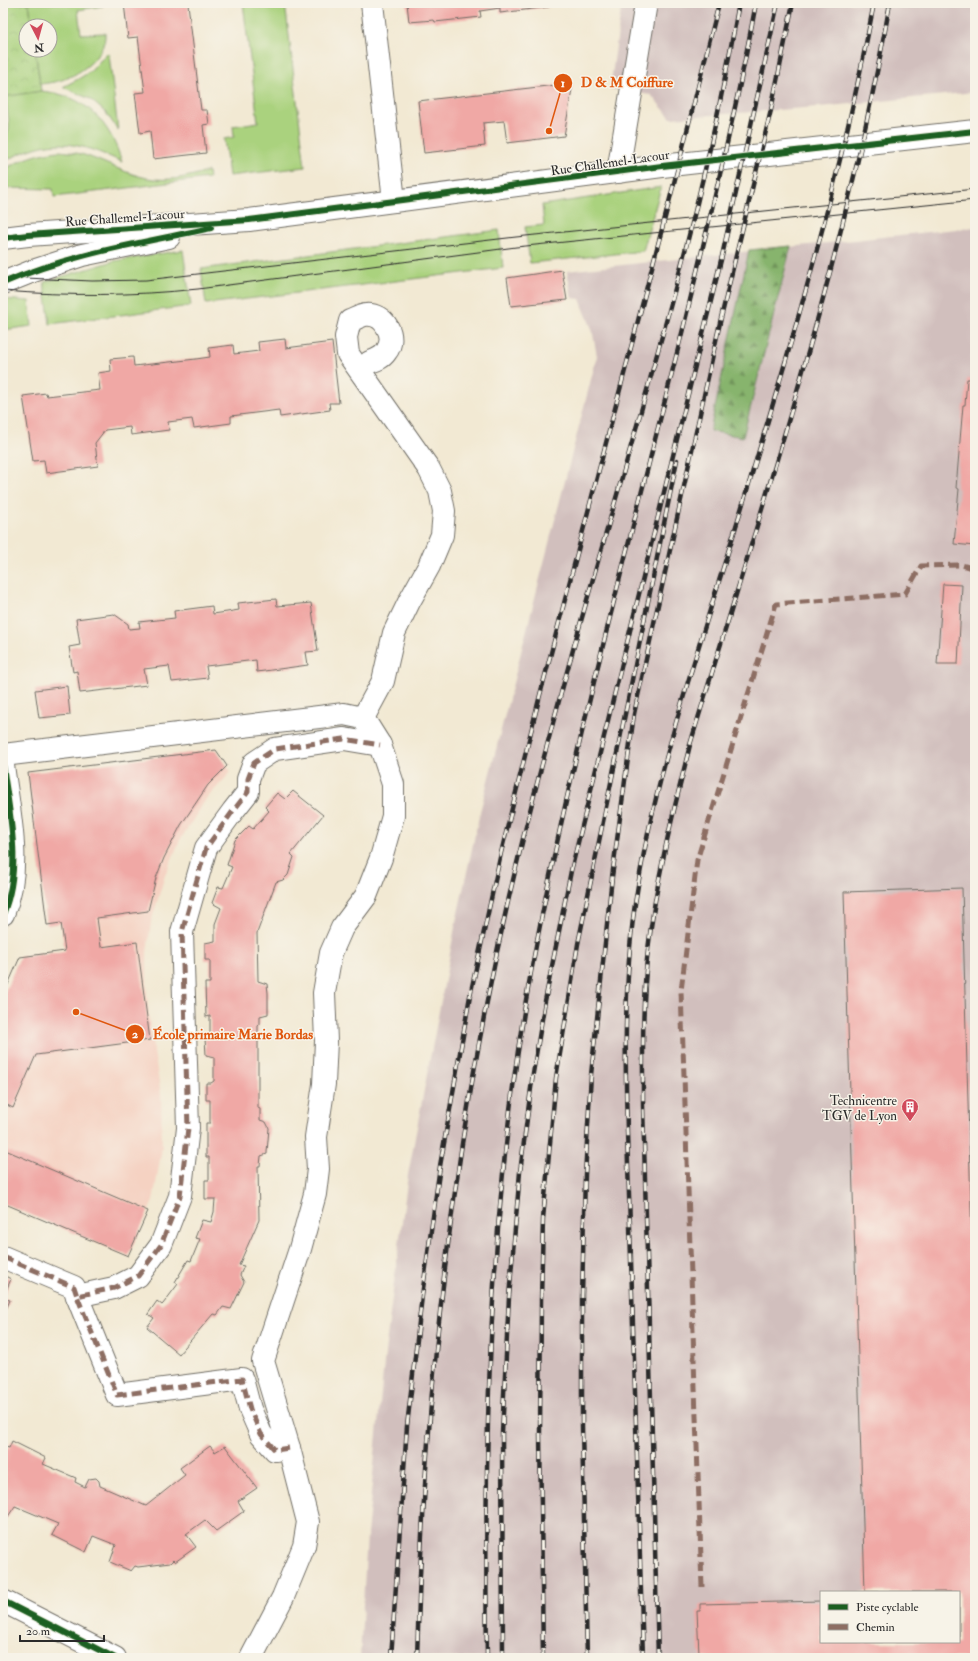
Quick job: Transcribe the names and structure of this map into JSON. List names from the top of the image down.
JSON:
{
  "streets": {
    "street": ["Rue Challemel-Lacour"]
  },
  "places": {
    "other": ["D & M Coiffure", "École primaire Marie Bordas"],
    "building": ["Technicentre TGV de Lyon"]
  },
  "legend": ["Piste cyclable", "Chemin"],
  "scale_bar": "20 m",
  "north": "bottom"
}
